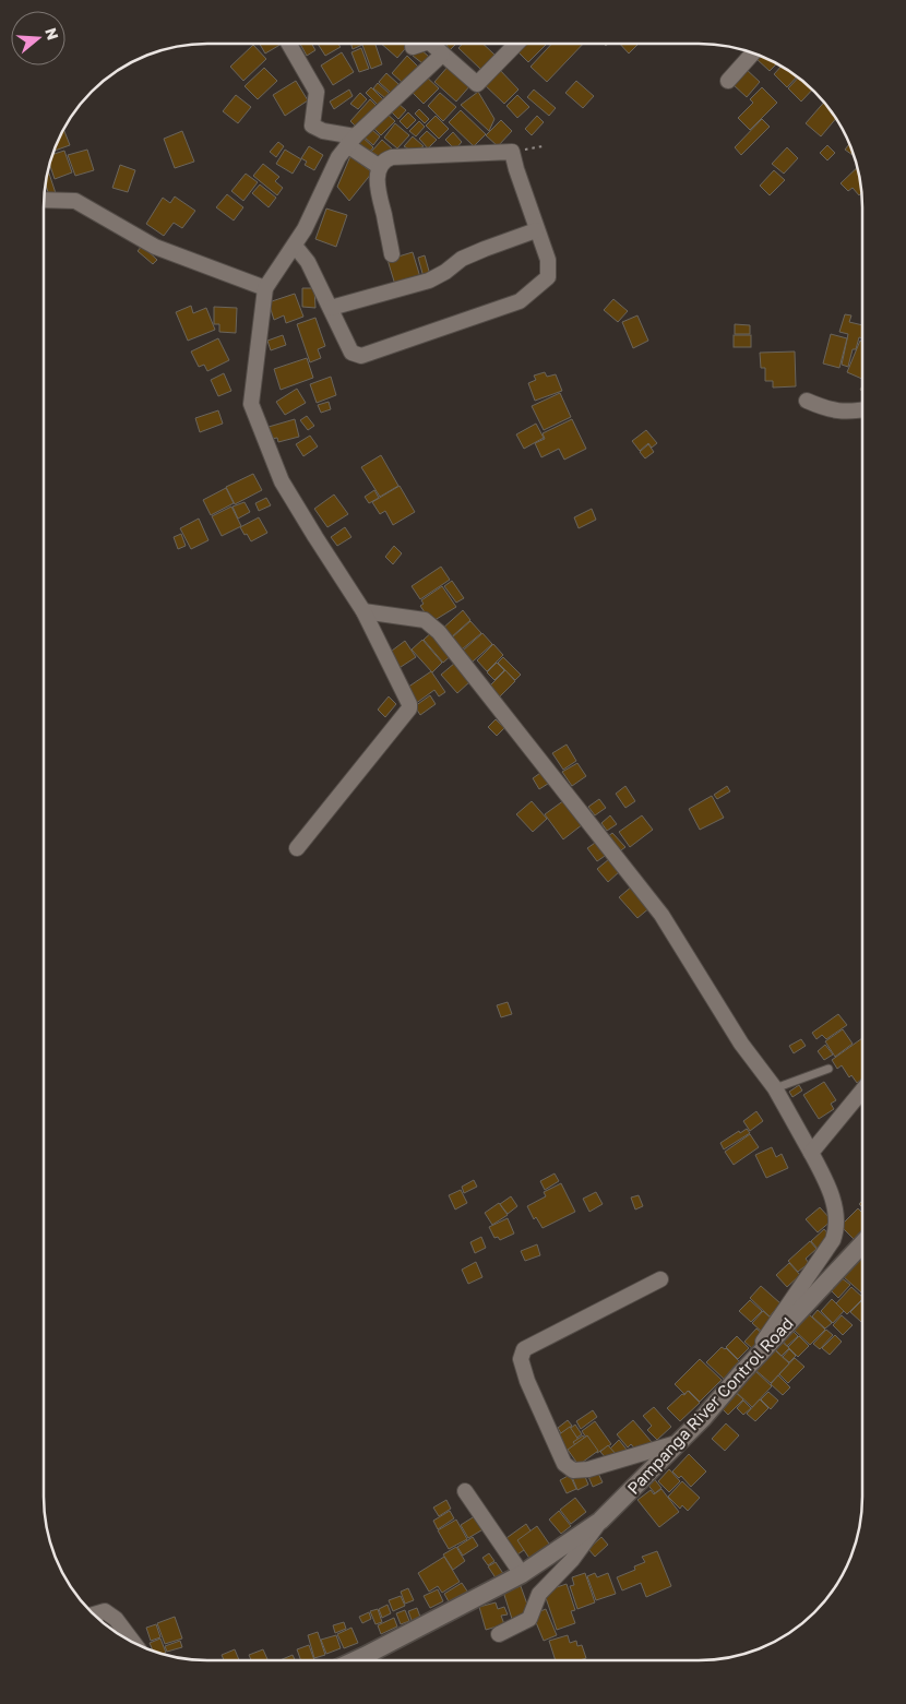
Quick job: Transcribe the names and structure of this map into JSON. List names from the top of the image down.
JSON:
{
  "streets": {
    "street": ["Pampanga River Control Road"]
  },
  "north": "right"
}
